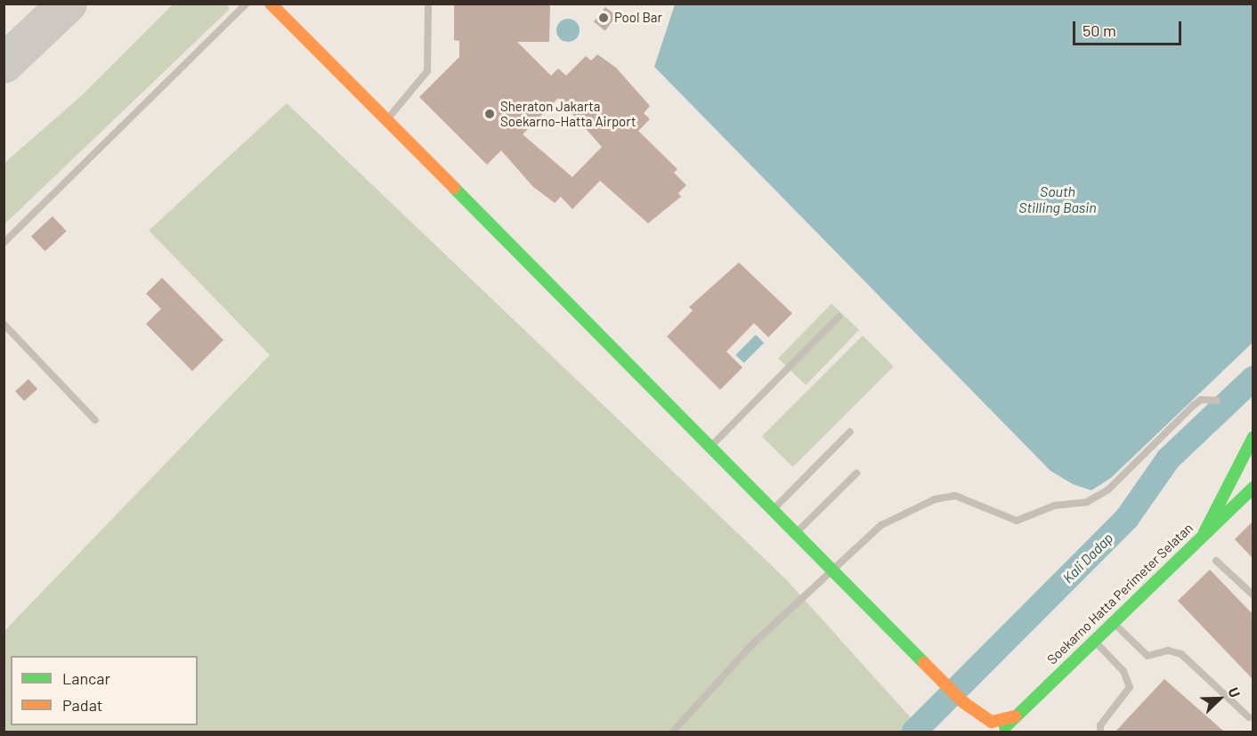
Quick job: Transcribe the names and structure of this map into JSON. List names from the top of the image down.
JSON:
{
  "streets": {
    "street": ["Soekarno Hatta Perimeter Selatan"]
  },
  "water": ["South Stilling Basin", "Kali Dadap"],
  "places": ["Pool Bar", "Sheraton Jakarta Soekarno-Hatta Airport"],
  "legend": ["Lancar", "Padat"],
  "scale_bar": "50 m",
  "north": "top right"
}
